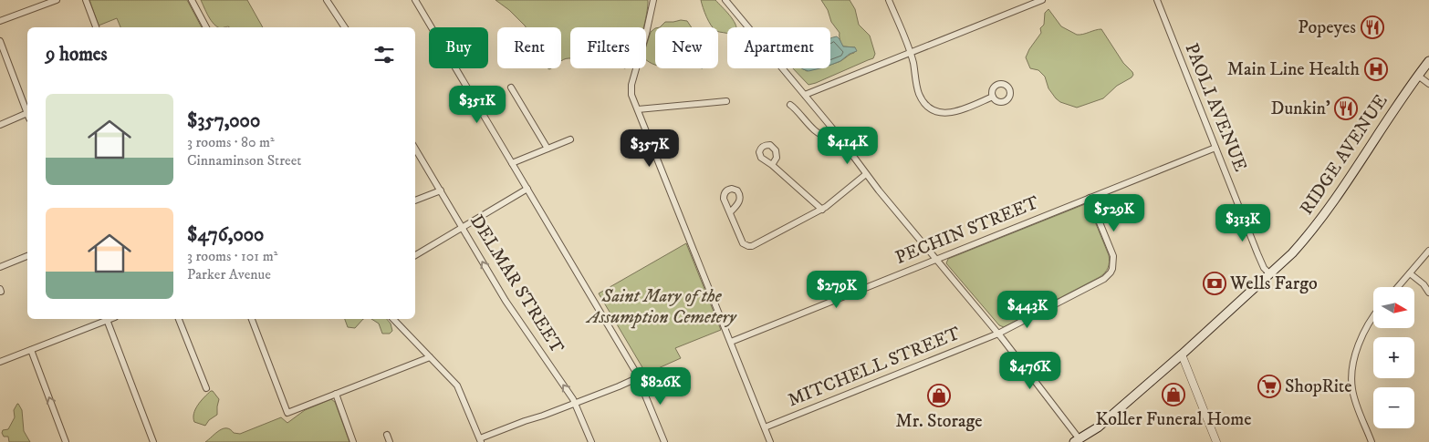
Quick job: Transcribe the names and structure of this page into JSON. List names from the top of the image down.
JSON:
{
  "streets": {
    "main road": ["RIDGE AVENUE"],
    "street": [
      "PAOLI AVENUE",
      "PECHIN STREET",
      "DELMAR STREET",
      "MITCHELL STREET"
    ]
  },
  "crossings": [
    ["PAOLI AVENUE", "RIDGE AVENUE"],
    ["PAOLI AVENUE", "PECHIN STREET"],
    ["PECHIN STREET", "MITCHELL STREET"]
  ],
  "one_way": ["DELMAR STREET"],
  "parks": ["Saint Mary of the Assumption Cemetery"],
  "places": {
    "restaurant": ["Popeyes", "Dunkin'"],
    "hospital": ["Main Line Health"],
    "bank": ["Wells Fargo"],
    "supermarket": ["ShopRite"],
    "shop": ["Koller Funeral Home", "Mr. Storage"]
  },
  "north": "right",
  "page": {
    "chip": [
      "Buy",
      "Rent",
      "Filters",
      "New",
      "Apartment"
    ],
    "heading": "9 homes",
    "list": [
      {
        "name": "$357,000",
        "note": "3 rooms · 80 m² · Cinnaminson Street"
      },
      {
        "name": "$476,000",
        "note": "3 rooms · 101 m² · Parker Avenue"
      }
    ],
    "price": [
      "$351K",
      "$414K",
      "$357K",
      "$529K",
      "$313K",
      "$279K",
      "$443K",
      "$476K",
      "$826K"
    ],
    "map_buttons": ["+", "−"]
  }
}
